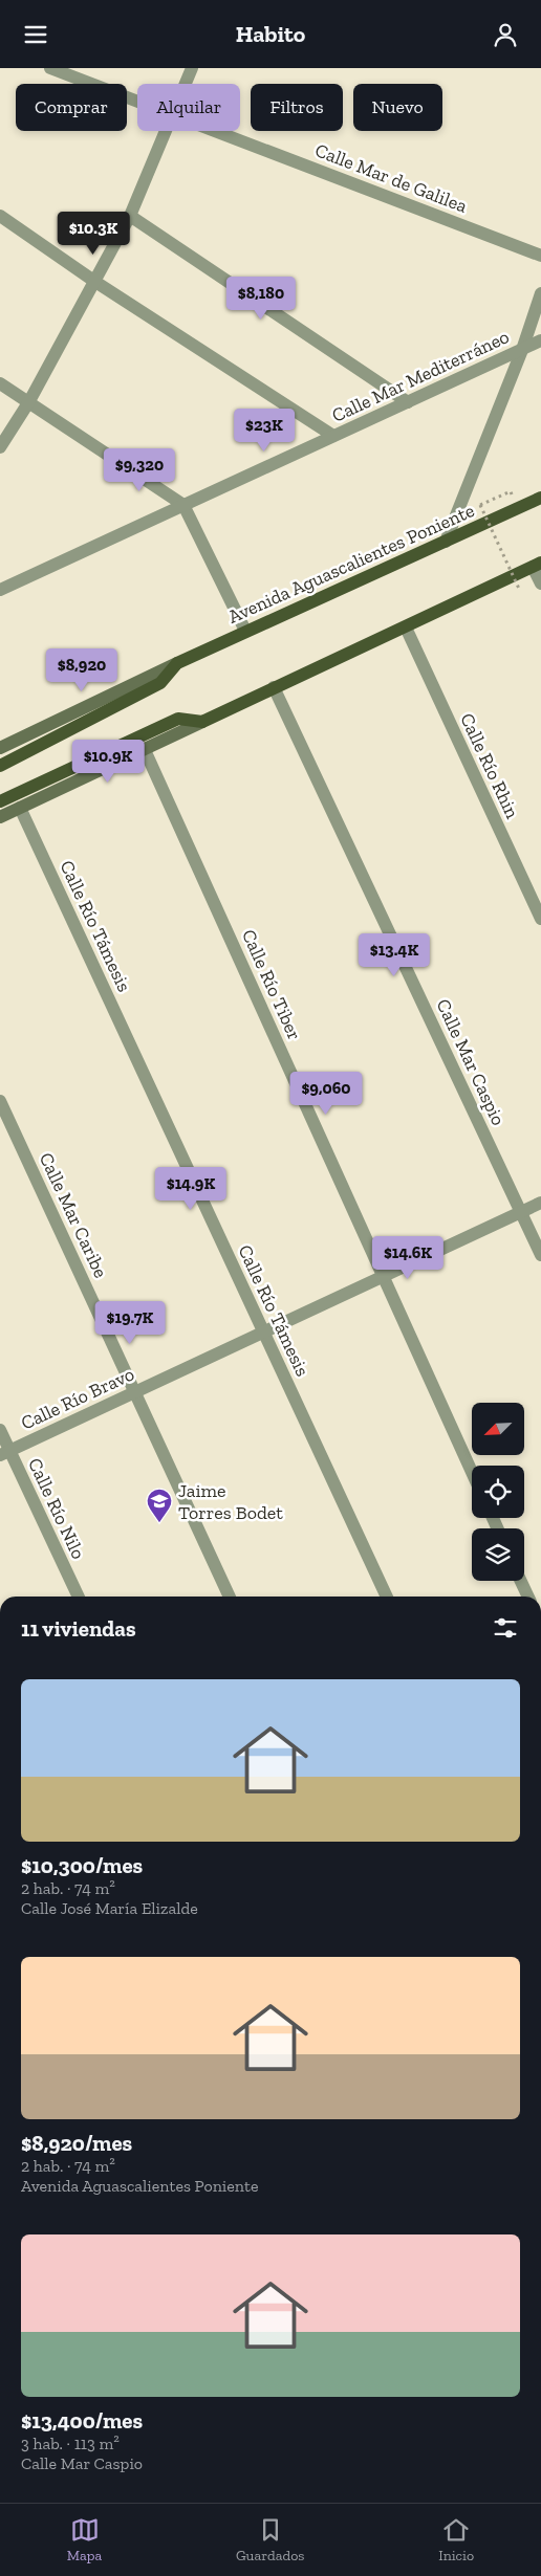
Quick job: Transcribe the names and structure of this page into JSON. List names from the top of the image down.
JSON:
{
  "streets": {
    "main road": ["Avenida Aguascalientes Poniente"],
    "street": [
      "Calle Mar de Galilea",
      "Calle Mar Mediterráneo",
      "Calle Río Rhin",
      "Calle Río Támesis",
      "Calle Río Tiber",
      "Calle Mar Caspio",
      "Calle Mar Caribe",
      "Calle Río Bravo",
      "Calle Río Nilo"
    ]
  },
  "crossings": [
    ["Calle Río Támesis", "Calle Río Bravo"],
    ["Calle Río Tiber", "Calle Río Bravo"],
    ["Calle Mar Caspio", "Calle Río Bravo"],
    ["Calle Mar Caribe", "Calle Río Bravo"],
    ["Calle Río Bravo", "Calle Río Nilo"]
  ],
  "places": {
    "school or university": ["Jaime Torres Bodet"]
  },
  "north": "bottom left",
  "page": {
    "header": "Habito",
    "chip": [
      "Comprar",
      "Alquilar",
      "Filtros",
      "Nuevo"
    ],
    "price": [
      "$10.3K",
      "$8,180",
      "$23K",
      "$9,320",
      "$8,920",
      "$10.9K",
      "$13.4K",
      "$9,060",
      "$14.9K",
      "$14.6K",
      "$19.7K"
    ],
    "heading": "11 viviendas",
    "list": [
      {
        "name": "$10,300/mes",
        "note": "2 hab. · 74 m² · Calle José María Elizalde"
      },
      {
        "name": "$8,920/mes",
        "note": "2 hab. · 74 m² · Avenida Aguascalientes Poniente"
      },
      {
        "name": "$13,400/mes",
        "note": "3 hab. · 113 m² · Calle Mar Caspio"
      }
    ],
    "tabs": ["Mapa", "Guardados", "Inicio"]
  }
}
